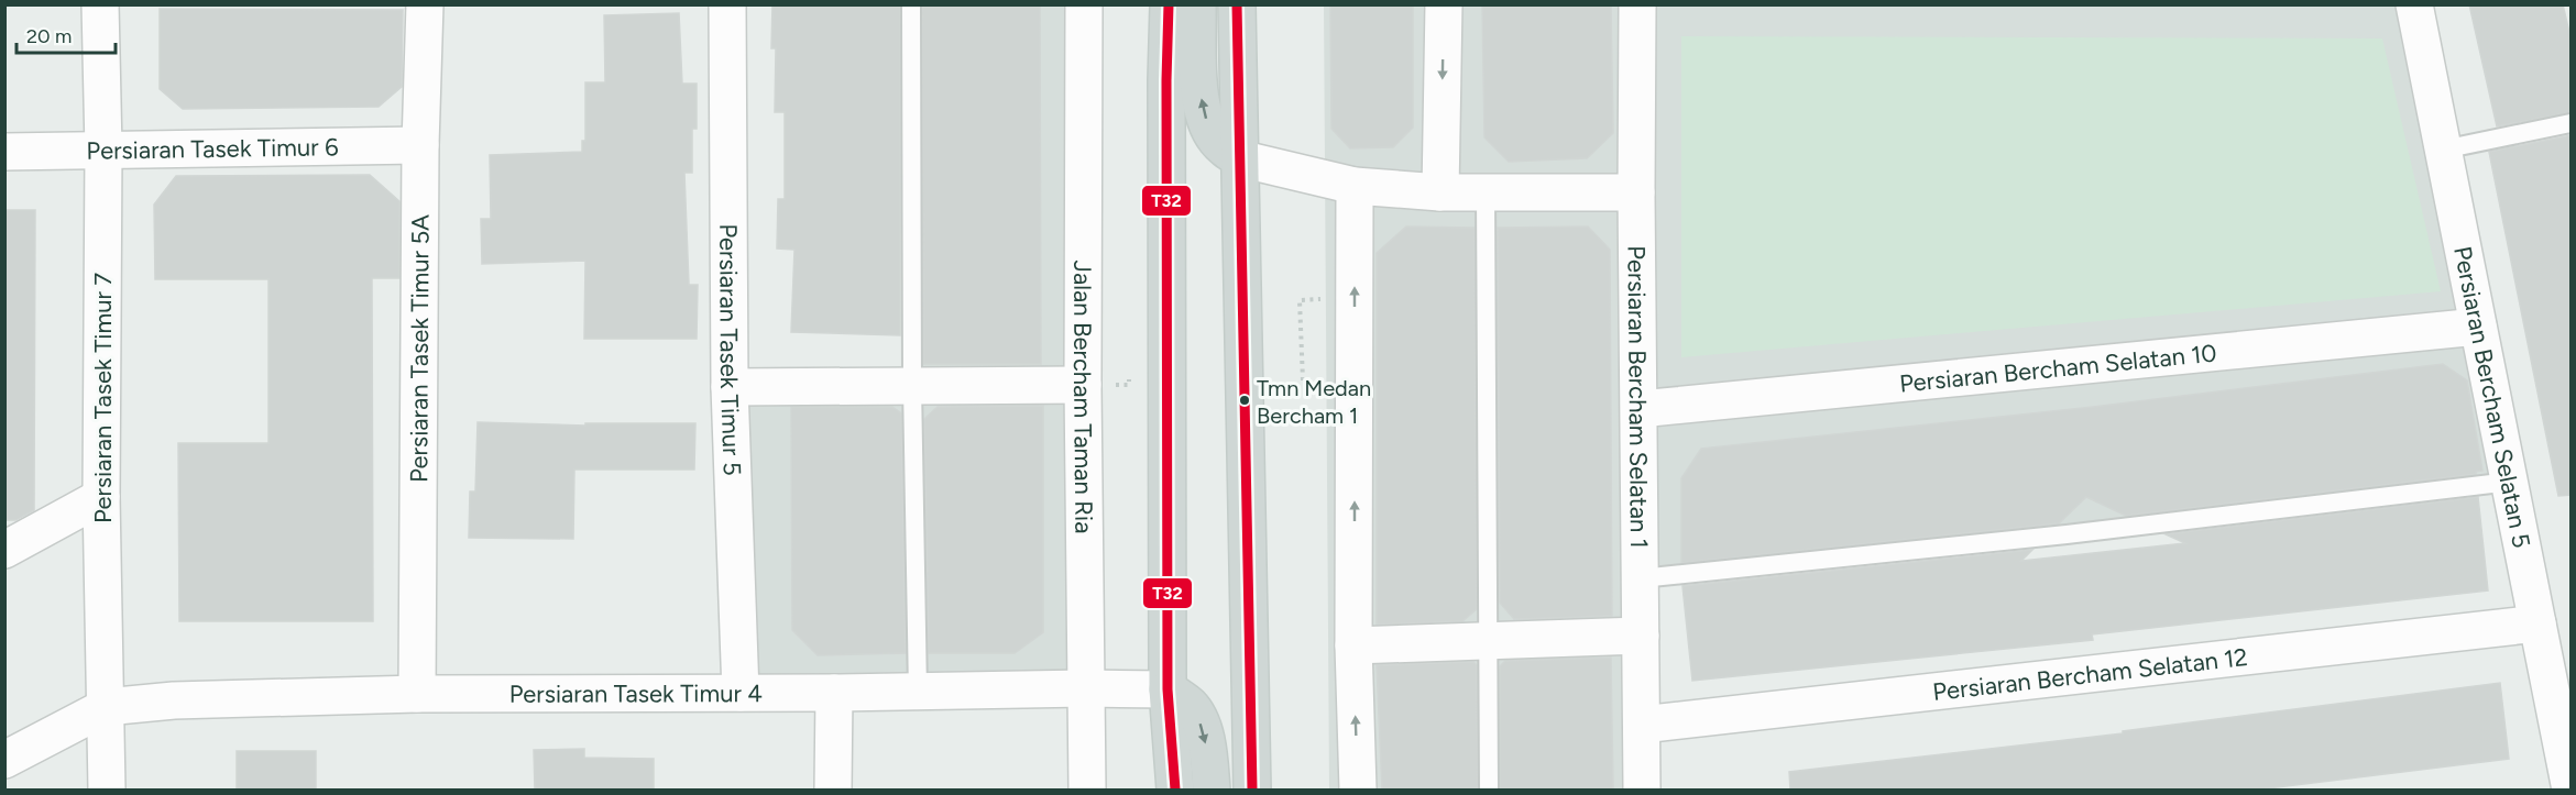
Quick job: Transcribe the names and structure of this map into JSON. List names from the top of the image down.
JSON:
{
  "streets": {
    "street": [
      "Persiaran Tasek Timur 6",
      "Persiaran Tasek Timur 5",
      "Persiaran Tasek Timur 5A",
      "Persiaran Bercham Selatan 10",
      "Persiaran Bercham Selatan 1",
      "Persiaran Bercham Selatan 5",
      "Persiaran Tasek Timur 7",
      "Jalan Bercham Taman Ria",
      "Persiaran Bercham Selatan 12",
      "Persiaran Tasek Timur 4"
    ]
  },
  "crossings": [
    ["Persiaran Tasek Timur 6", "Persiaran Tasek Timur 5A"],
    ["Persiaran Tasek Timur 6", "Persiaran Tasek Timur 7"],
    ["Persiaran Tasek Timur 5", "Persiaran Tasek Timur 4"],
    ["Persiaran Tasek Timur 5A", "Persiaran Tasek Timur 4"],
    ["Persiaran Bercham Selatan 10", "Persiaran Bercham Selatan 1"],
    ["Persiaran Bercham Selatan 10", "Persiaran Bercham Selatan 5"],
    ["Persiaran Bercham Selatan 1", "Persiaran Bercham Selatan 12"],
    ["Persiaran Bercham Selatan 5", "Persiaran Bercham Selatan 12"],
    ["Persiaran Tasek Timur 7", "Persiaran Tasek Timur 4"],
    ["Jalan Bercham Taman Ria", "Persiaran Tasek Timur 4"]
  ],
  "places": ["Tmn Medan Bercham 1"],
  "lines": ["transit line T32"],
  "scale_bar": "20 m"
}
